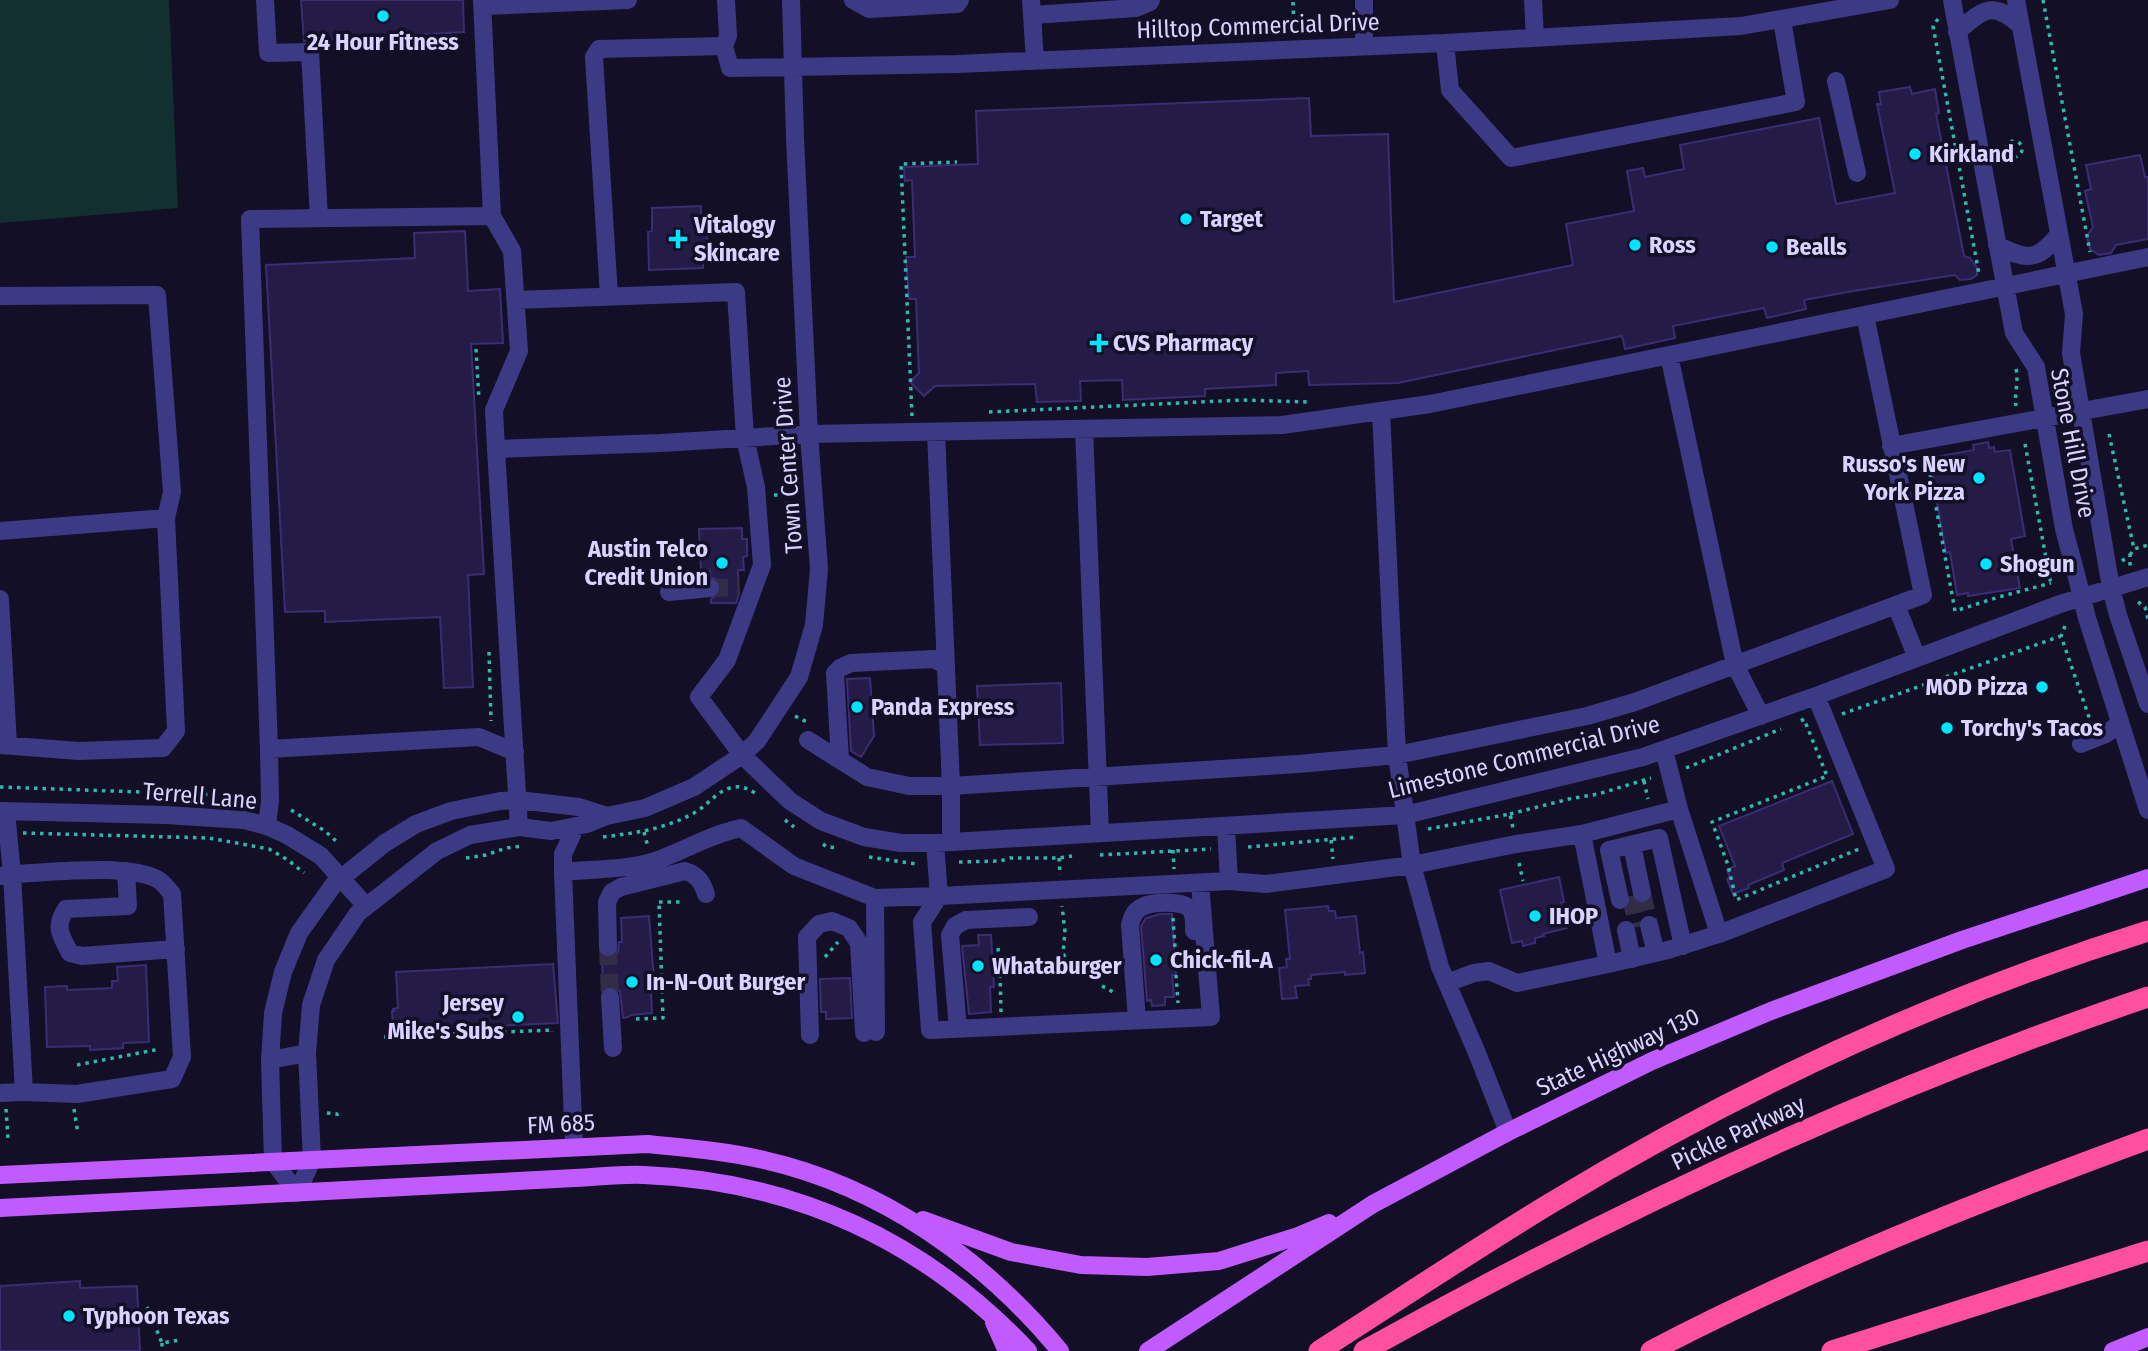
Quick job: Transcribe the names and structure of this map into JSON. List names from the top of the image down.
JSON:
{
  "streets": {
    "highway": ["Pickle Parkway"],
    "main road": ["State Highway 130", "FM 685"],
    "street": [
      "Hilltop Commercial Drive",
      "Stone Hill Drive",
      "Town Center Drive",
      "Limestone Commercial Drive",
      "Terrell Lane"
    ]
  },
  "crossings": [
    ["Hilltop Commercial Drive", "Town Center Drive"],
    ["Stone Hill Drive", "Limestone Commercial Drive"],
    ["Town Center Drive", "Limestone Commercial Drive"],
    ["Town Center Drive", "Terrell Lane"],
    ["Town Center Drive", "FM 685"],
    ["State Highway 130", "FM 685"]
  ],
  "places": {
    "other": [
      "24 Hour Fitness",
      "Kirkland",
      "Target",
      "Ross",
      "Bealls",
      "Russo's New York Pizza",
      "Austin Telco Credit Union",
      "Shogun",
      "MOD Pizza",
      "Panda Express",
      "Torchy's Tacos",
      "IHOP",
      "Chick-fil-A",
      "Whataburger",
      "In-N-Out Burger",
      "Jersey Mike's Subs",
      "Typhoon Texas"
    ],
    "health": ["Vitalogy Skincare", "CVS Pharmacy"]
  }
}
